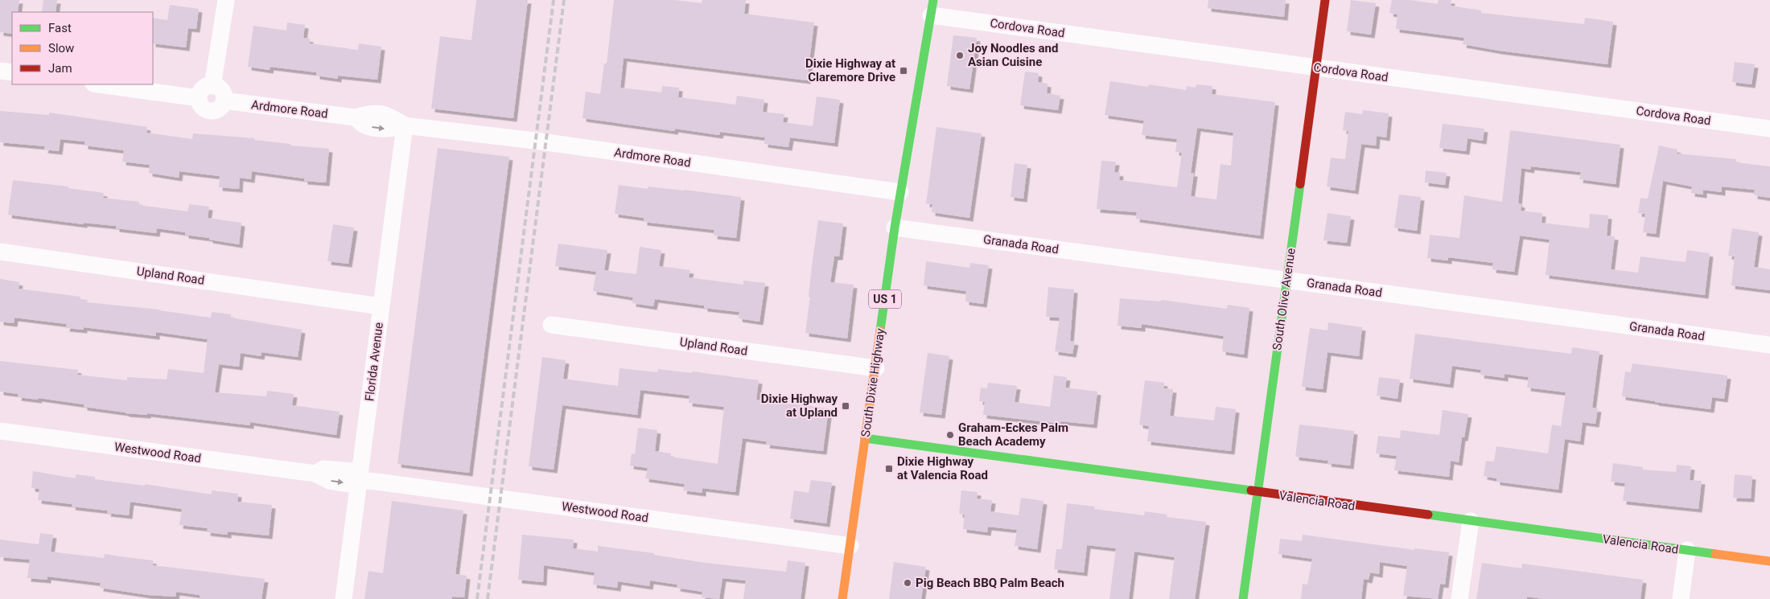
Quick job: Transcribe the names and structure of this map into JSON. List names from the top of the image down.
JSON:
{
  "streets": {
    "street": [
      "Cordova Road",
      "Ardmore Road",
      "Granada Road",
      "Upland Road",
      "US 1",
      "South Olive Avenue",
      "Florida Avenue",
      "South Dixie Highway",
      "Westwood Road",
      "Valencia Road"
    ]
  },
  "crossings": [
    ["Cordova Road", "South Olive Avenue"],
    ["Cordova Road", "South Dixie Highway"],
    ["Ardmore Road", "Florida Avenue"],
    ["Ardmore Road", "South Dixie Highway"],
    ["Granada Road", "South Olive Avenue"],
    ["Granada Road", "South Dixie Highway"],
    ["Upland Road", "Florida Avenue"],
    ["Upland Road", "South Dixie Highway"],
    ["South Olive Avenue", "Valencia Road"],
    ["Florida Avenue", "Westwood Road"],
    ["South Dixie Highway", "Westwood Road"],
    ["South Dixie Highway", "Valencia Road"]
  ],
  "places": {
    "other": ["Joy Noodles and Asian Cuisine", "Graham-Eckes Palm Beach Academy", "Pig Beach BBQ Palm Beach"],
    "transit": ["Dixie Highway at Claremore Drive", "Dixie Highway at Upland", "Dixie Highway at Valencia Road"]
  },
  "legend": ["Fast", "Slow", "Jam"]
}
